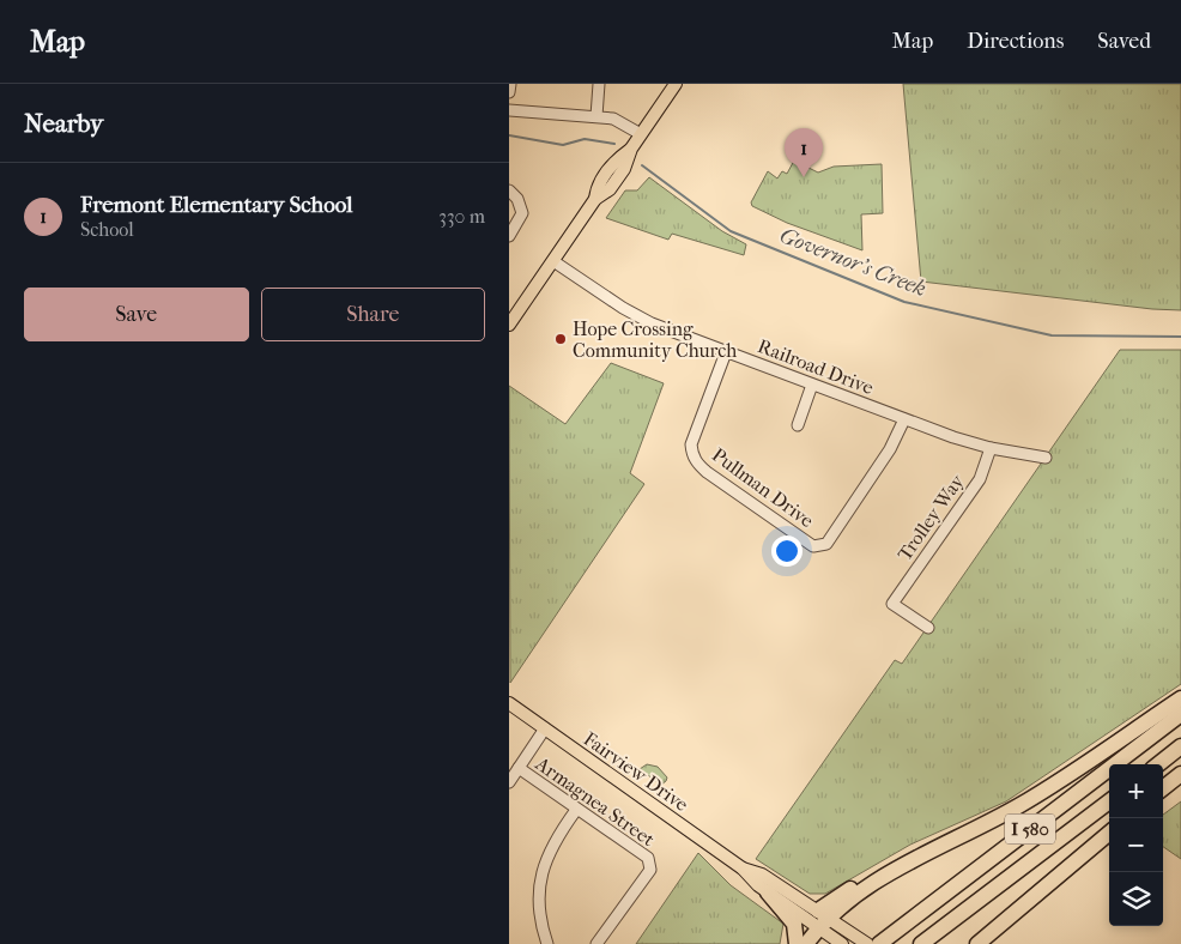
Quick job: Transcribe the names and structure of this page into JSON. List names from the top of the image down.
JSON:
{
  "streets": {
    "highway": ["I 580"],
    "main road": ["Fairview Drive"],
    "street": [
      "Railroad Drive",
      "Pullman Drive",
      "Trolley Way",
      "Armagnea Street"
    ]
  },
  "crossings": [
    ["Railroad Drive", "Pullman Drive"],
    ["Railroad Drive", "Trolley Way"]
  ],
  "water": ["Governor's Creek"],
  "places": ["Hope Crossing Community Church"],
  "page": {
    "header": "Map",
    "nav": ["Map", "Directions", "Saved"],
    "heading": "Nearby",
    "pins": "1",
    "list": [
      {
        "mark": "1",
        "name": "Fremont Elementary School",
        "note": "School",
        "value": "330 m"
      }
    ],
    "buttons": ["Save", "Share"],
    "map_buttons": ["+", "−"]
  }
}
